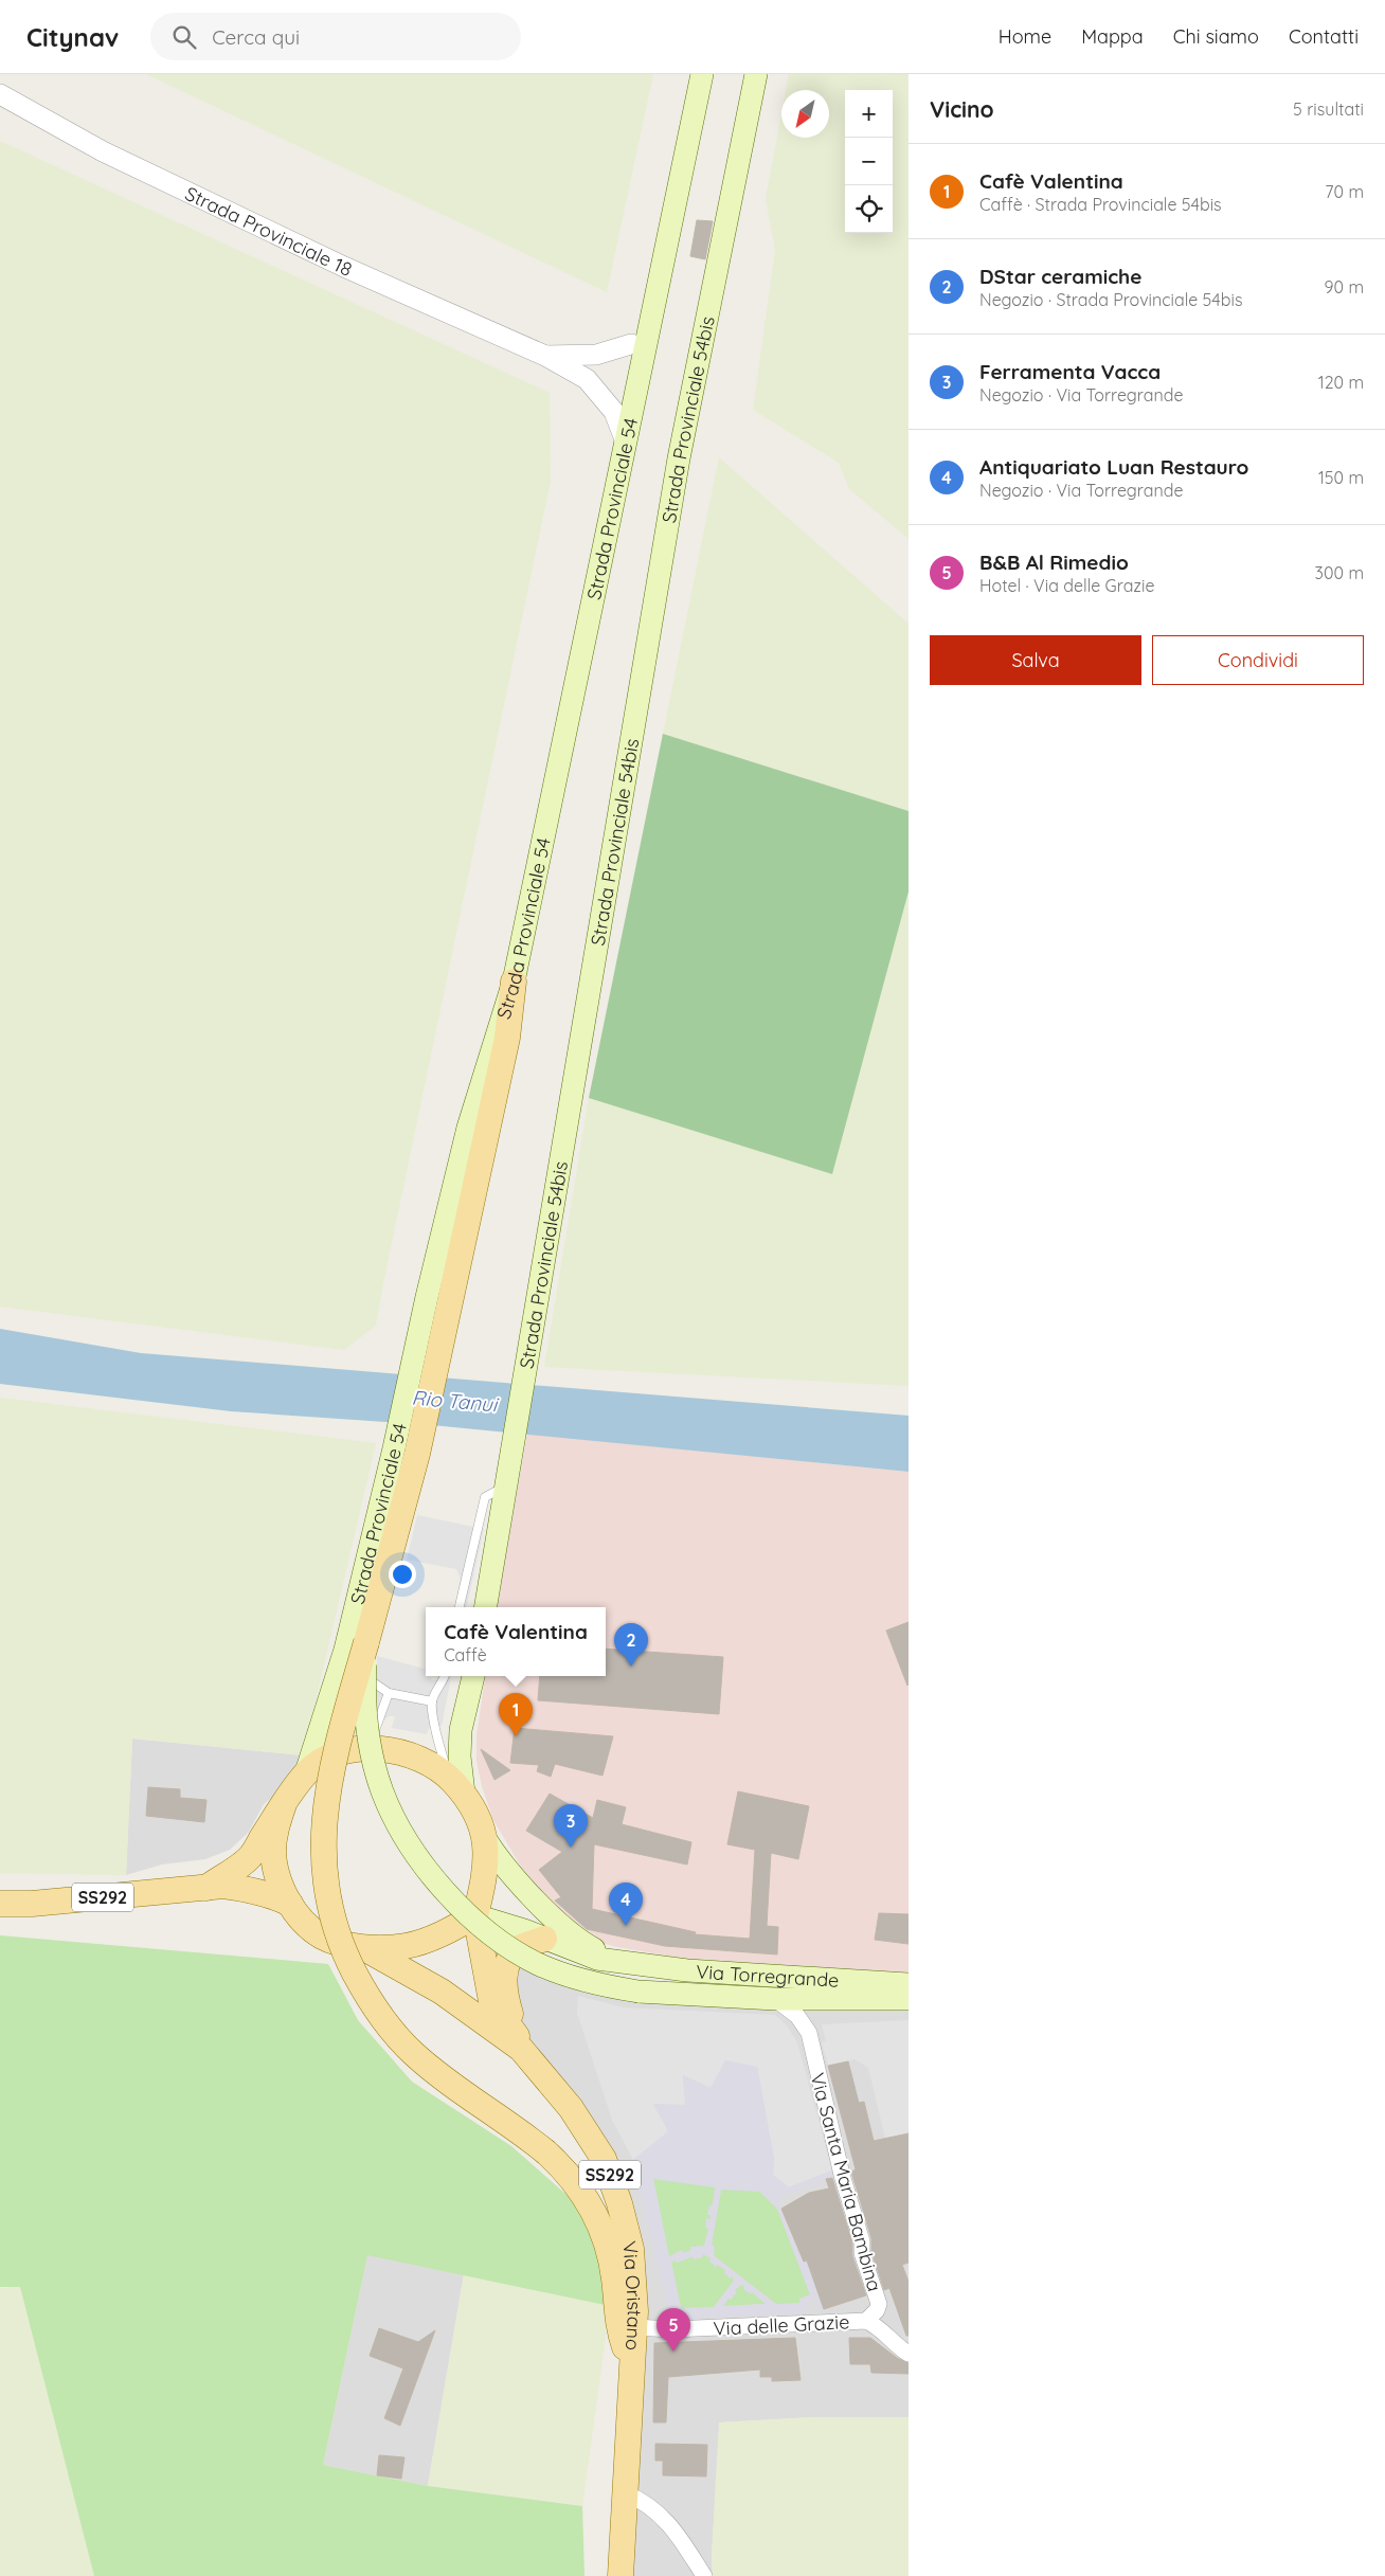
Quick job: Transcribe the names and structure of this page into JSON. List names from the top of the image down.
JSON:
{
  "streets": {
    "main road": [
      "Strada Provinciale 54bis",
      "Strada Provinciale 54",
      "SS292",
      "Via Torregrande",
      "Via Oristano"
    ],
    "street": ["Strada Provinciale 18", "Via Santa Maria Bambina", "Via delle Grazie"]
  },
  "crossings": [
    ["Strada Provinciale 18", "Strada Provinciale 54"],
    ["Strada Provinciale 54", "SS292"],
    ["SS292", "Via Torregrande"],
    ["SS292", "Via Oristano"],
    ["Via Torregrande", "Via Oristano"],
    ["Via Santa Maria Bambina", "Via delle Grazie"],
    ["Via Oristano", "Via delle Grazie"]
  ],
  "water": ["Rio Tanui"],
  "north": "bottom left",
  "page": {
    "header": "Citynav",
    "search": "Cerca qui",
    "nav": [
      "Home",
      "Mappa",
      "Chi siamo",
      "Contatti"
    ],
    "heading": ["Vicino", "5 risultati"],
    "map_buttons": ["+", "−"],
    "list": [
      {
        "mark": "1",
        "name": "Cafè Valentina",
        "note": "Caffè · Strada Provinciale 54bis",
        "value": "70 m"
      },
      {
        "mark": "2",
        "name": "DStar ceramiche",
        "note": "Negozio · Strada Provinciale 54bis",
        "value": "90 m"
      },
      {
        "mark": "3",
        "name": "Ferramenta Vacca",
        "note": "Negozio · Via Torregrande",
        "value": "120 m"
      },
      {
        "mark": "4",
        "name": "Antiquariato Luan Restauro",
        "note": "Negozio · Via Torregrande",
        "value": "150 m"
      },
      {
        "mark": "5",
        "name": "B&B Al Rimedio",
        "note": "Hotel · Via delle Grazie",
        "value": "300 m"
      }
    ],
    "buttons": ["Salva", "Condividi"],
    "popup": ["Cafè Valentina", "Caffè"],
    "pins": [
      "2",
      "1",
      "3",
      "4",
      "5"
    ]
  }
}
